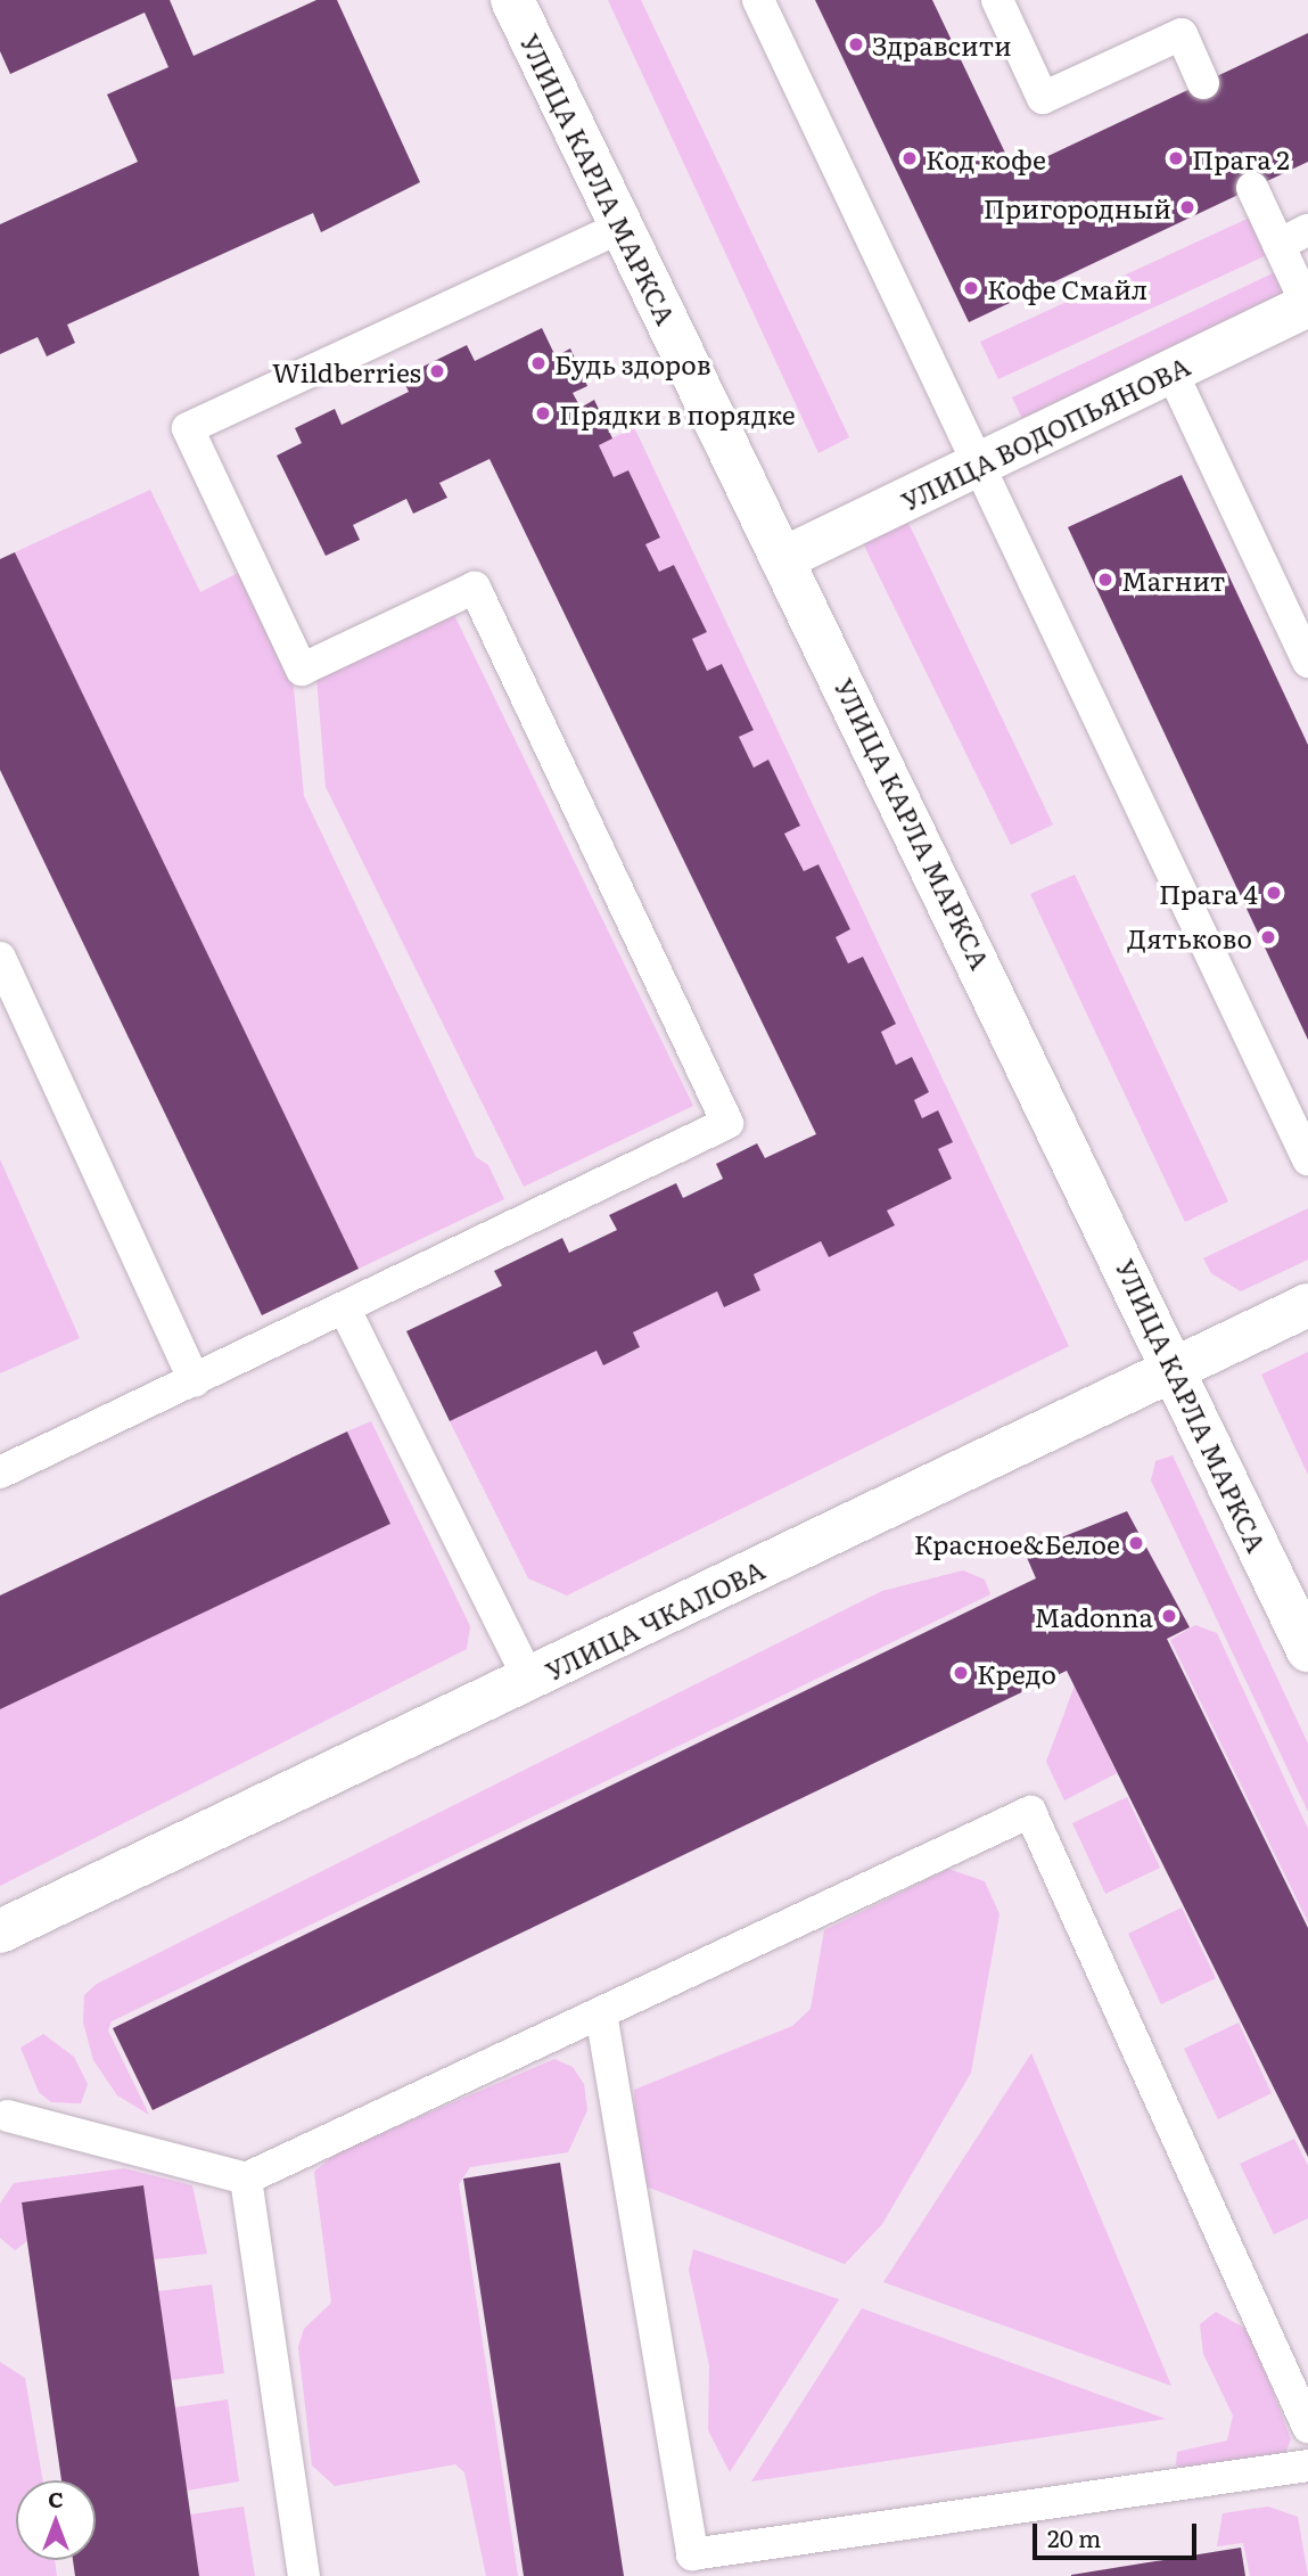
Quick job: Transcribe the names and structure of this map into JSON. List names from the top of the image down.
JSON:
{
  "streets": {
    "street": ["УЛИЦА КАРЛА МАРКСА", "УЛИЦА ВОДОПЬЯНОВА", "УЛИЦА ЧКАЛОВА"]
  },
  "crossings": [
    ["УЛИЦА КАРЛА МАРКСА", "УЛИЦА ВОДОПЬЯНОВА"],
    ["УЛИЦА КАРЛА МАРКСА", "УЛИЦА ЧКАЛОВА"]
  ],
  "places": [
    "Здравсити",
    "Код кофе",
    "Прага 2",
    "Пригородный",
    "Кофе Смайл",
    "Будь здоров",
    "Wildberries",
    "Прядки в порядке",
    "Магнит",
    "Прага 4",
    "Дятьково",
    "Красное&Белое",
    "Madonna",
    "Кредо"
  ],
  "scale_bar": "20 m",
  "north": "top"
}
